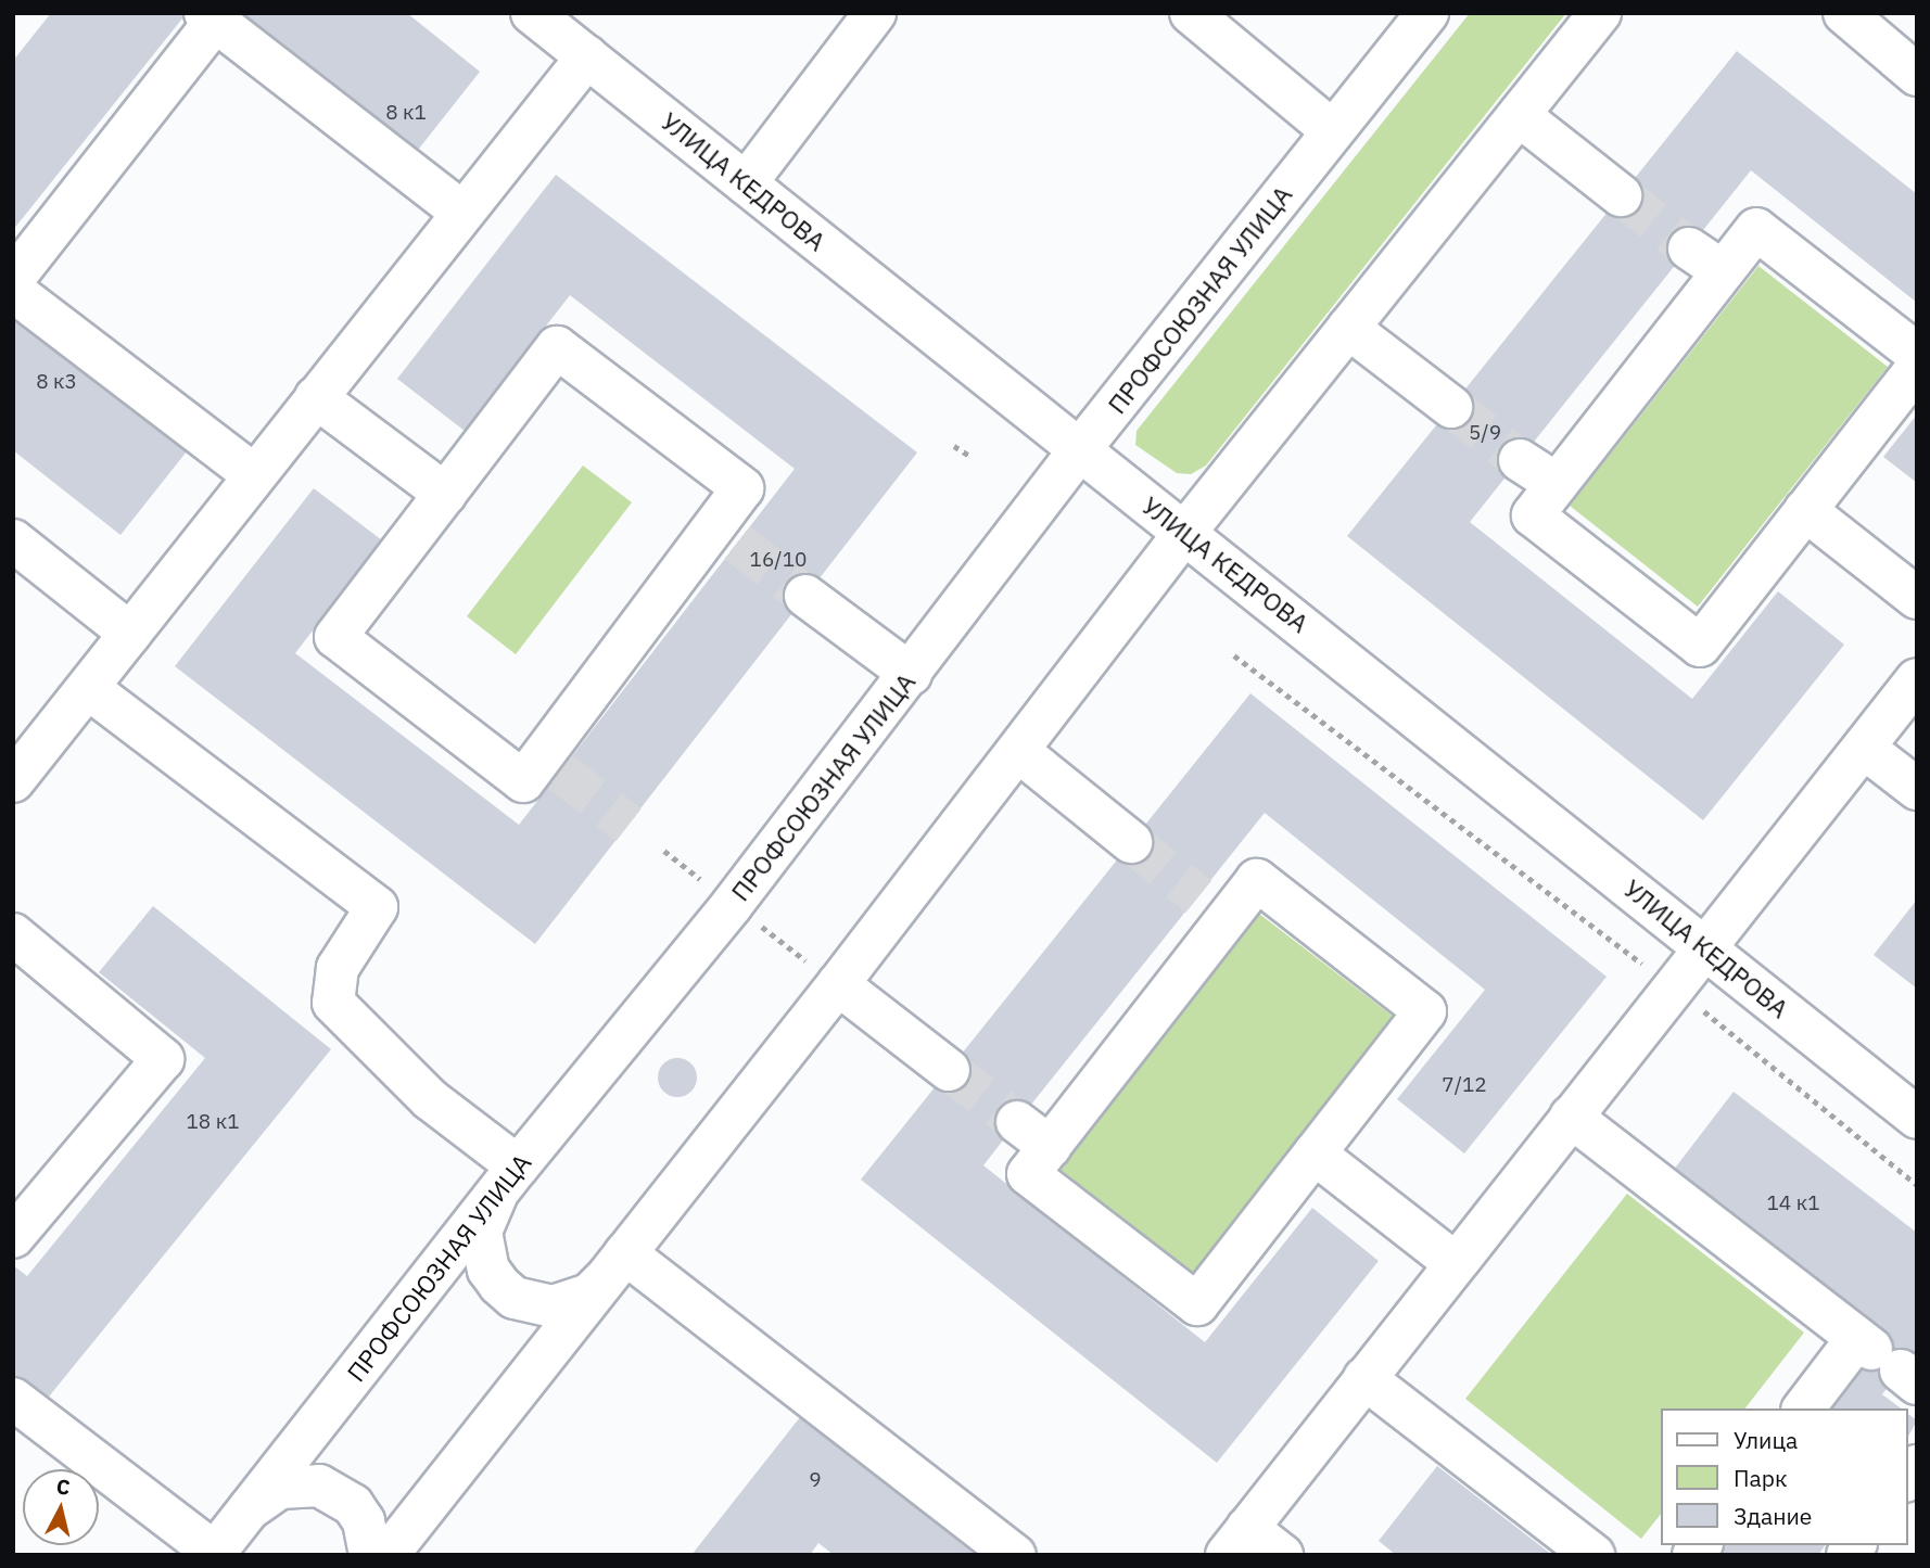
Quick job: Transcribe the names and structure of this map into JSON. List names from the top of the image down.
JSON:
{
  "streets": {
    "main road": ["УЛИЦА КЕДРОВА", "ПРОФСОЮЗНАЯ УЛИЦА"]
  },
  "crossings": [
    ["УЛИЦА КЕДРОВА", "ПРОФСОЮЗНАЯ УЛИЦА"]
  ],
  "house_numbers": [
    "8 к1",
    "8 к3",
    "5/9",
    "16/10",
    "7/12",
    "18 к1",
    "14 к1",
    "9"
  ],
  "legend": ["Улица", "Парк", "Здание"],
  "north": "top"
}
